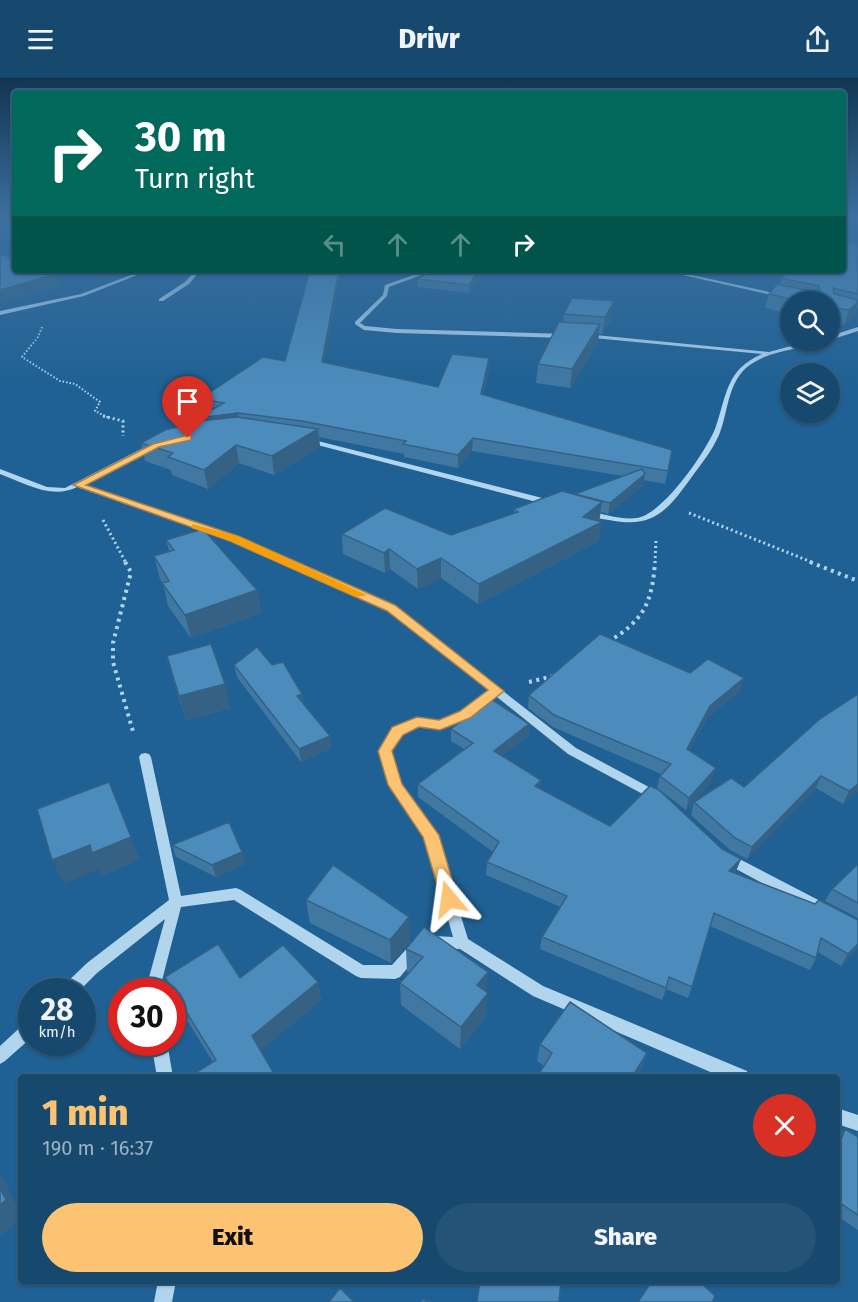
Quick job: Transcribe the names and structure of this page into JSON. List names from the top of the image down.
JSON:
{
  "page": {
    "header": "Drivr",
    "turn": ["30 m", "Turn right"],
    "speed": "28 km/h",
    "limit": "30",
    "heading": ["1 min", "190 m · 16:37"],
    "buttons": ["Exit", "Share"]
  }
}
